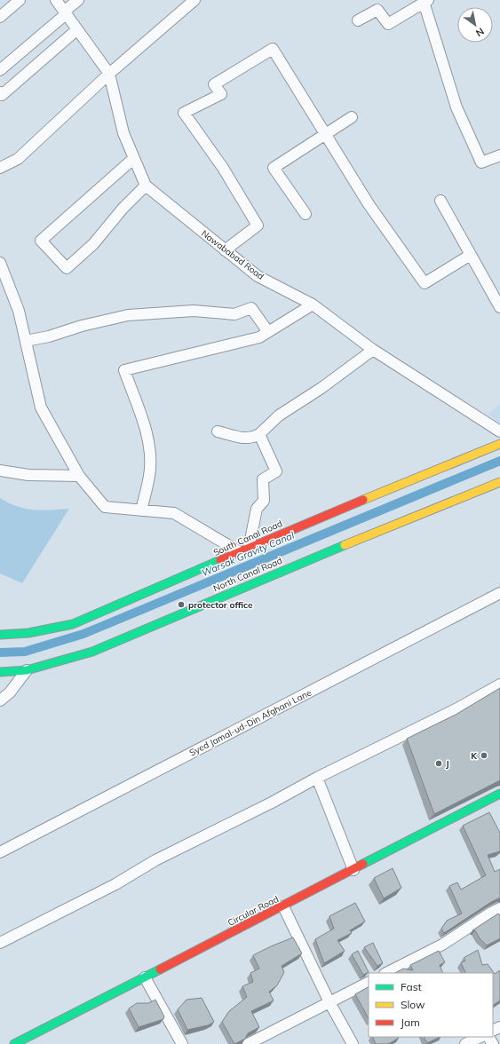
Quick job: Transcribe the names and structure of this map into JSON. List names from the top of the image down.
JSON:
{
  "streets": {
    "main road": ["South Canal Road", "North Canal Road", "Circular Road"],
    "street": ["Nawababad Road", "Syed Jamal-ud-Din Afghani Lane"]
  },
  "water": ["Warsak Gravity Canal"],
  "places": ["protector office", "K", "J"],
  "legend": ["Fast", "Slow", "Jam"],
  "north": "bottom right"
}
